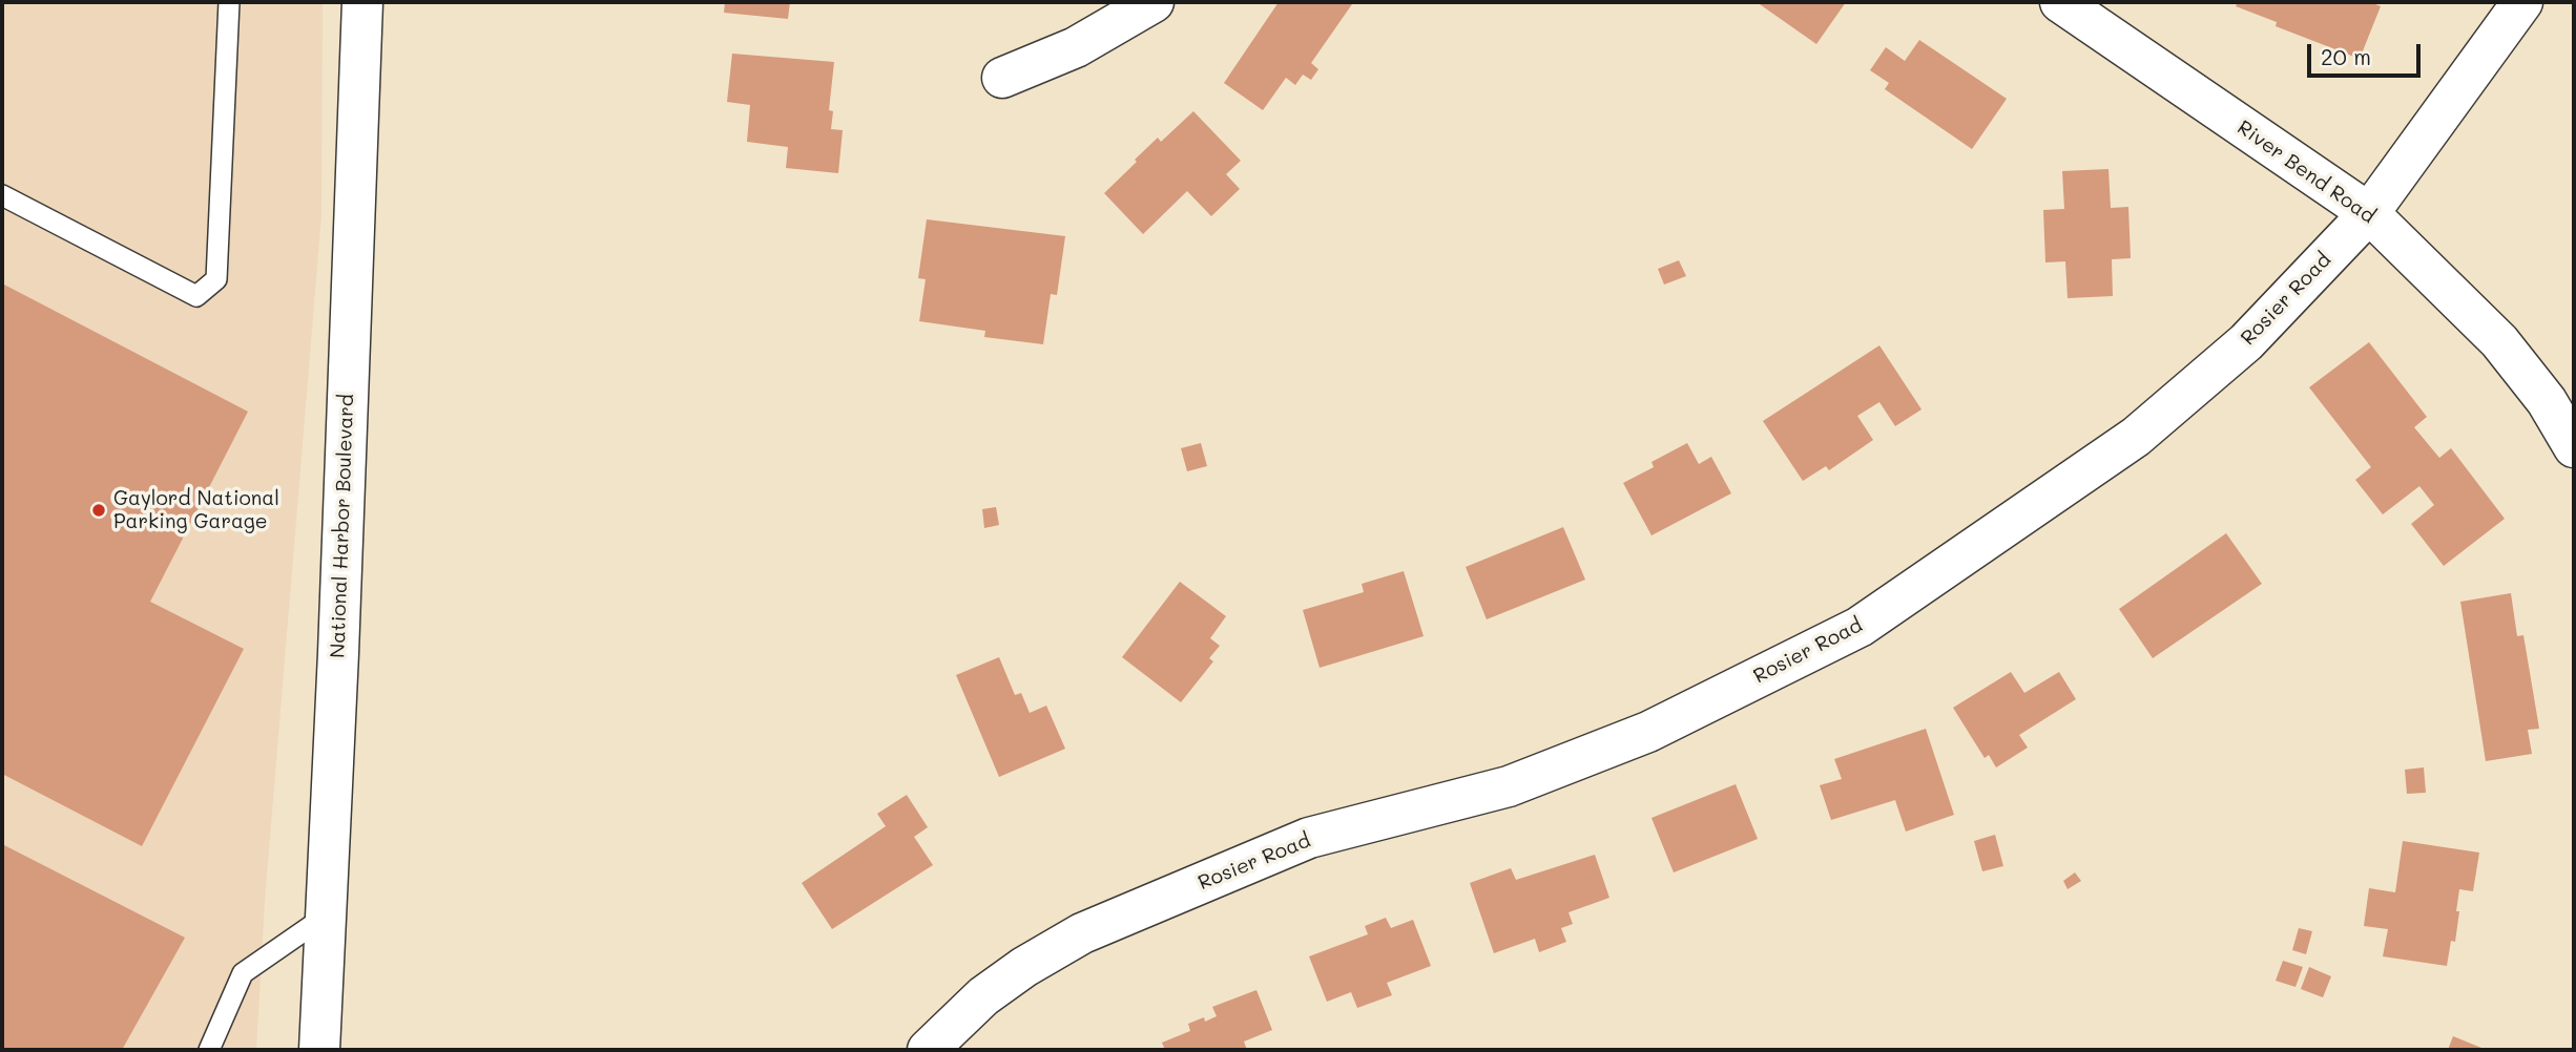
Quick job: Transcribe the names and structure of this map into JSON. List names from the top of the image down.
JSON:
{
  "streets": {
    "street": ["River Bend Road", "Rosier Road", "National Harbor Boulevard"]
  },
  "crossings": [
    ["River Bend Road", "Rosier Road"]
  ],
  "places": ["Gaylord National Parking Garage"],
  "scale_bar": "20 m"
}
